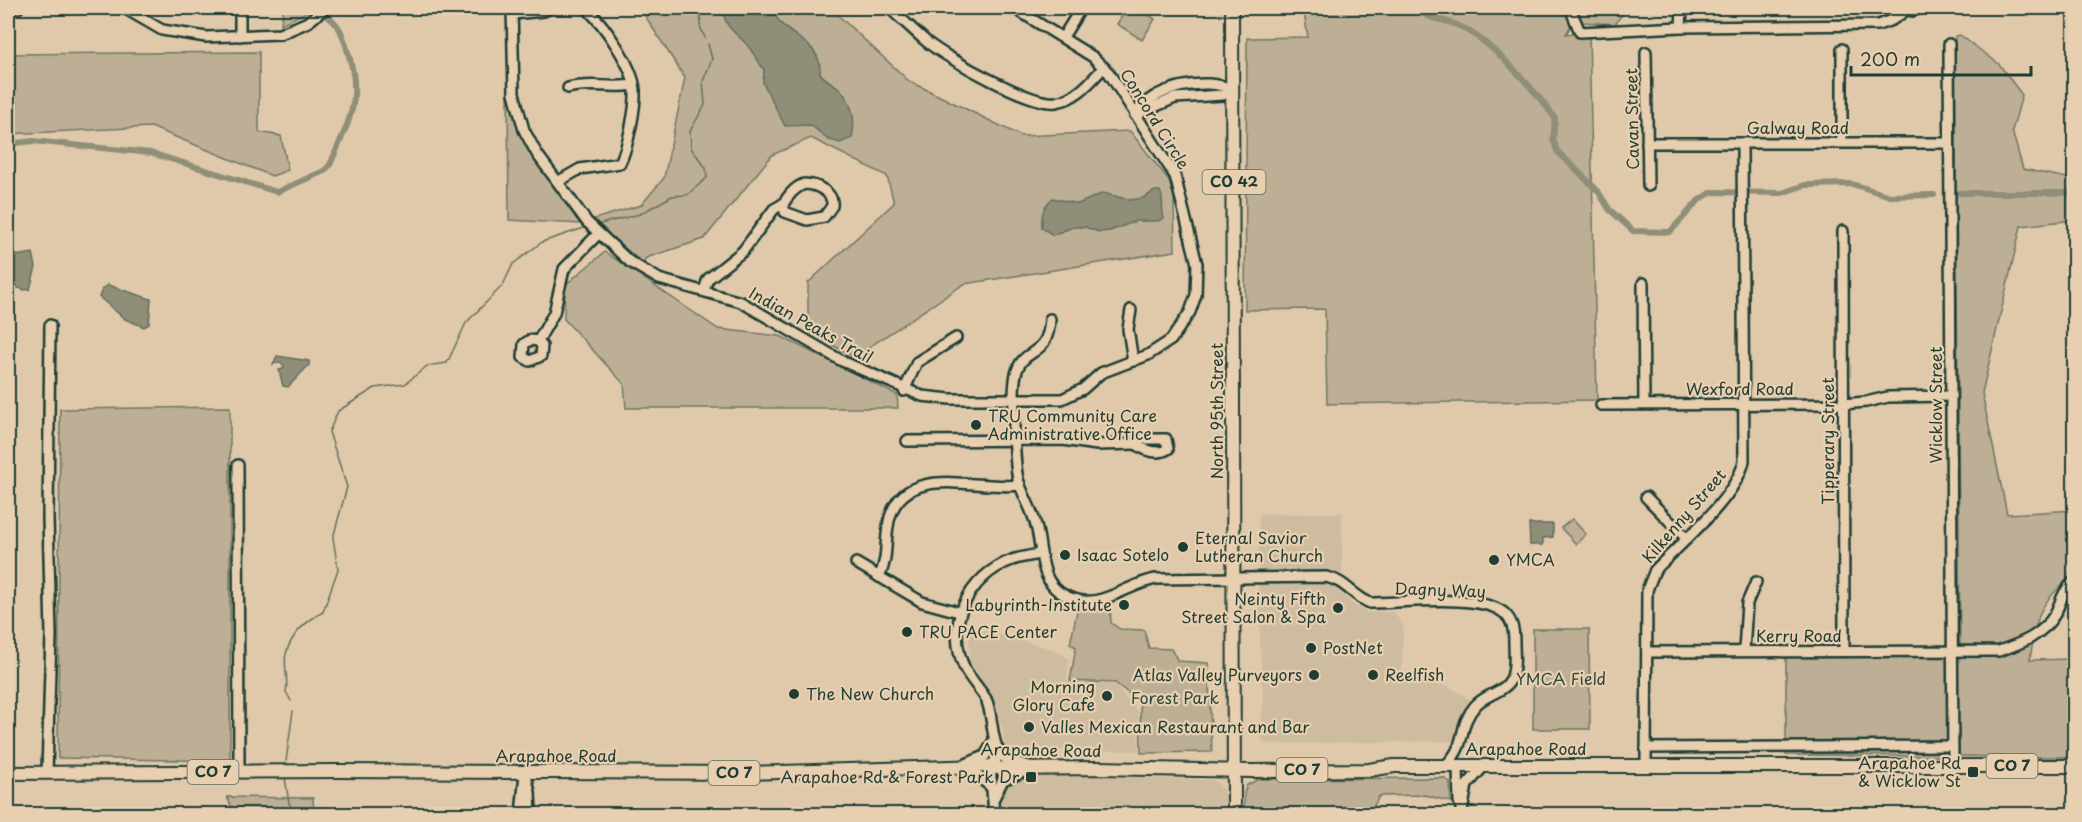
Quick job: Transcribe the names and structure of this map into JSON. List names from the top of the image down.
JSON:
{
  "streets": {
    "main road": [
      "CO 42",
      "North 95th Street",
      "Arapahoe Road",
      "CO 7"
    ],
    "street": [
      "Concord Circle",
      "Cavan Street",
      "Galway Road",
      "Indian Peaks Trail",
      "Wexford Road",
      "Wicklow Street",
      "Tipperary Street",
      "Kilkenny Street",
      "Dagny Way",
      "Kerry Road"
    ]
  },
  "crossings": [
    ["Concord Circle", "Indian Peaks Trail"],
    ["Cavan Street", "Galway Road"],
    ["Galway Road", "Wicklow Street"],
    ["Galway Road", "Kilkenny Street"],
    ["Indian Peaks Trail", "Dagny Way"],
    ["Wexford Road", "Wicklow Street"],
    ["Wexford Road", "Tipperary Street"],
    ["Wexford Road", "Kilkenny Street"],
    ["Wicklow Street", "Kerry Road"],
    ["Wicklow Street", "Arapahoe Road"],
    ["North 95th Street", "Dagny Way"],
    ["North 95th Street", "Arapahoe Road"],
    ["Tipperary Street", "Kerry Road"],
    ["Kilkenny Street", "Kerry Road"],
    ["Kilkenny Street", "Arapahoe Road"],
    ["Dagny Way", "Arapahoe Road"]
  ],
  "parks": ["YMCA Field", "Forest Park"],
  "places": {
    "other": [
      "TRU Community Care Administrative Office",
      "Eternal Savior Lutheran Church",
      "Isaac Sotelo",
      "YMCA",
      "Labyrinth-Institute",
      "Neinty Fifth Street Salon & Spa",
      "TRU PACE Center",
      "PostNet",
      "Atlas Valley Purveyors",
      "Reelfish",
      "The New Church",
      "Morning Glory Cafe",
      "Valles Mexican Restaurant and Bar"
    ],
    "transit": ["Arapahoe Rd & Wicklow St", "Arapahoe Rd & Forest Park Dr"]
  },
  "scale_bar": "200 m"
}
